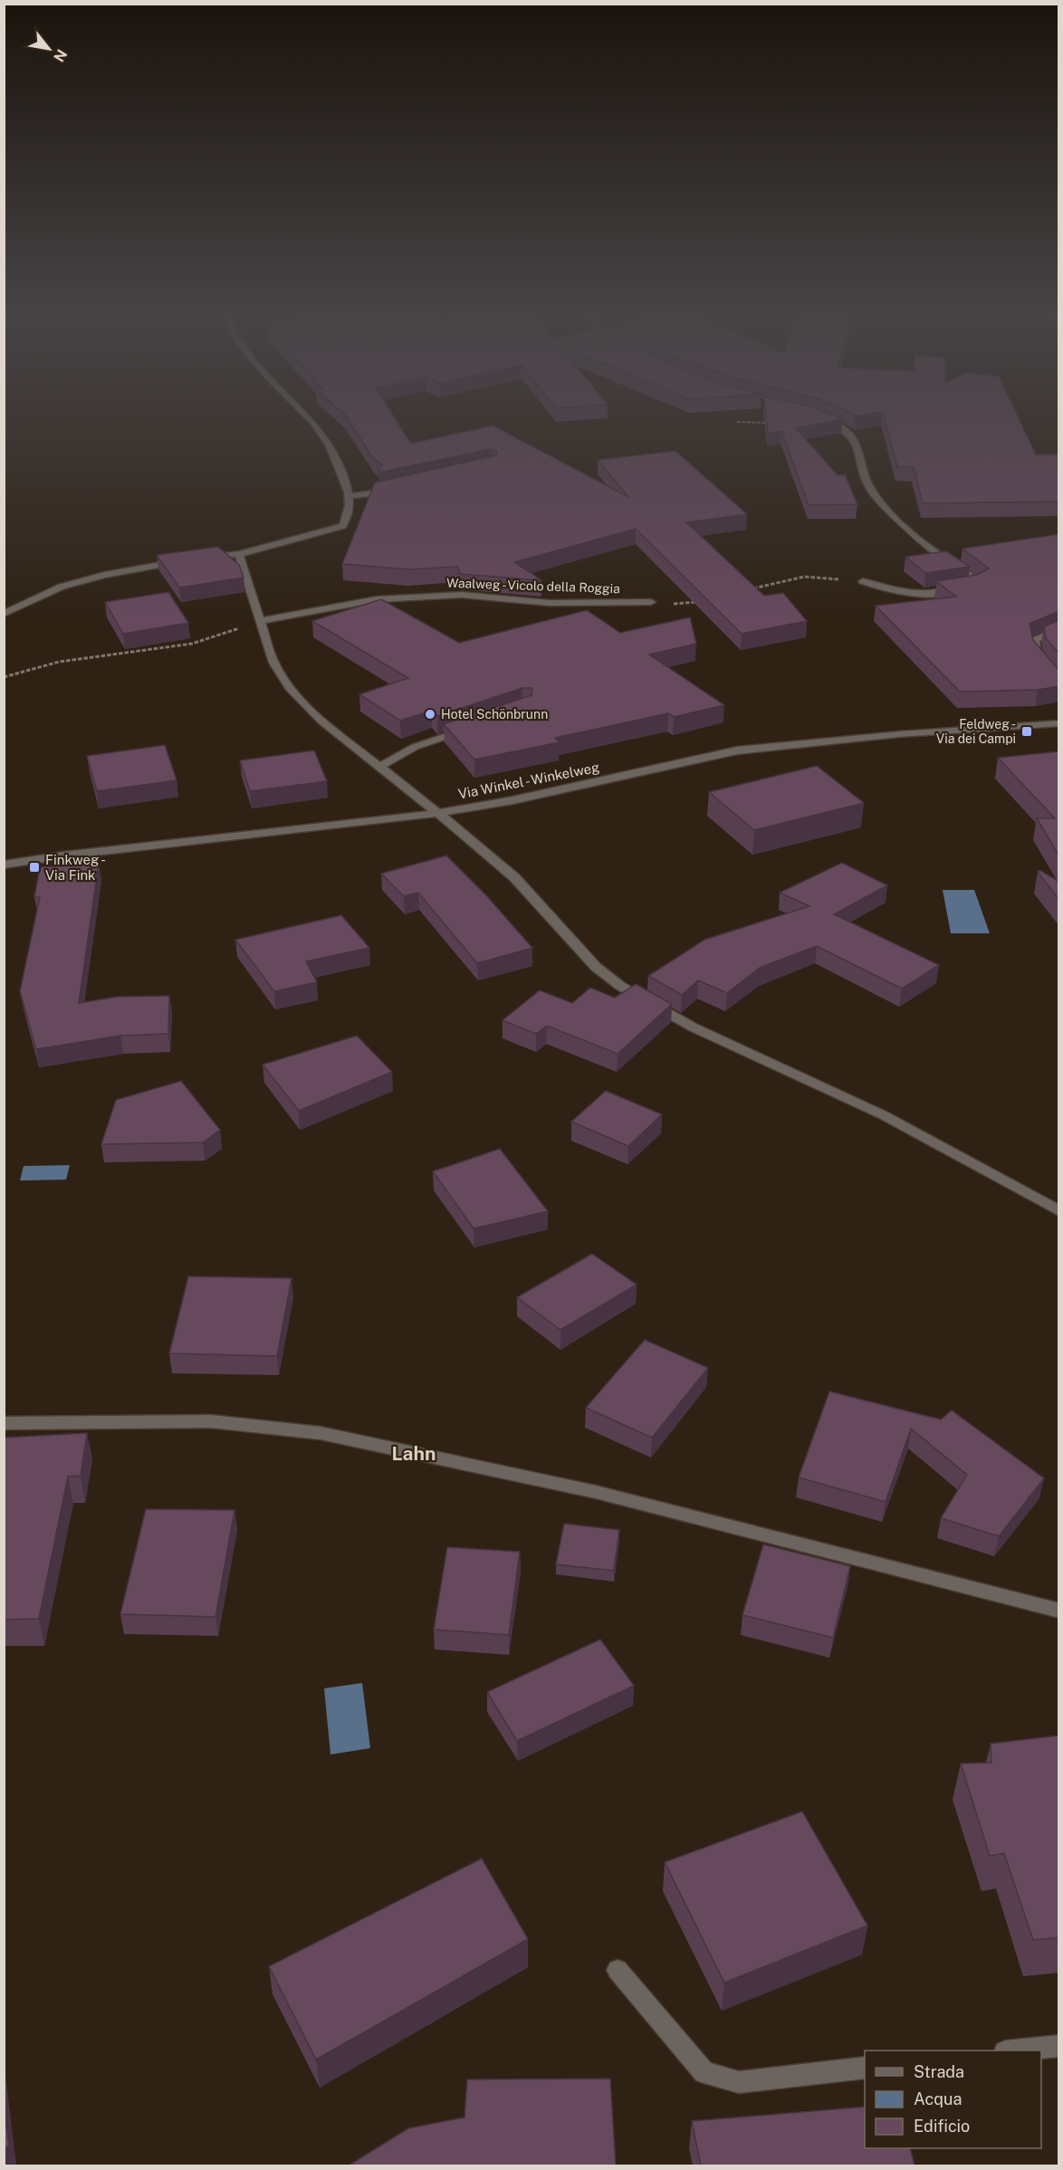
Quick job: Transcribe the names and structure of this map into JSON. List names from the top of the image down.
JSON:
{
  "streets": {
    "street": ["Waalweg - Vicolo della Roggia", "Via Winkel - Winkelweg"]
  },
  "districts": ["Lahn"],
  "places": {
    "other": ["Hotel Schönbrunn"],
    "transit": ["Feldweg - Via dei Campi", "Finkweg - Via Fink"]
  },
  "legend": ["Strada", "Acqua", "Edificio"],
  "north": "bottom right"
}
